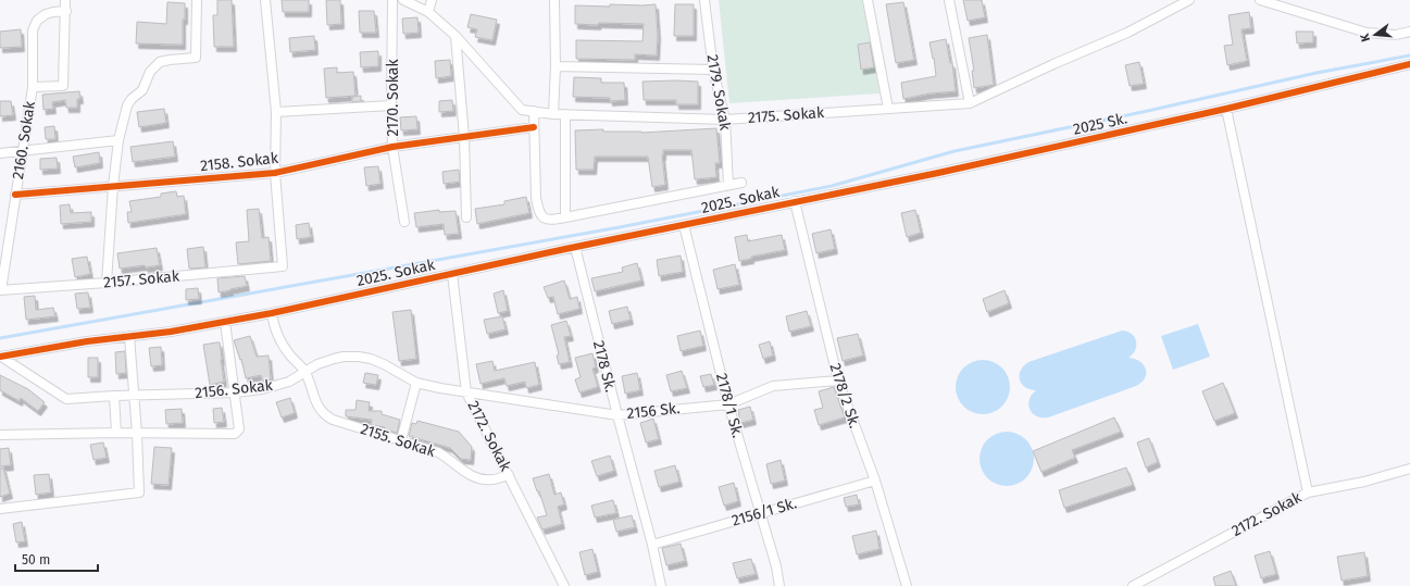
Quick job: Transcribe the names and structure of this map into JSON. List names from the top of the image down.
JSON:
{
  "streets": {
    "street": [
      "2179. Sokak",
      "2170. Sokak",
      "2175. Sokak",
      "2025 Sk.",
      "2160. Sokak",
      "2158. Sokak",
      "2025. Sokak",
      "2157. Sokak",
      "2178 Sk.",
      "2156. Sokak",
      "2178/2 Sk.",
      "2178/1 Sk.",
      "2156 Sk.",
      "2172. Sokak",
      "2155. Sokak",
      "2156/1 Sk."
    ]
  },
  "crossings": [
    ["2179. Sokak", "2175. Sokak"],
    ["2170. Sokak", "2158. Sokak"],
    ["2025 Sk.", "2025. Sokak"],
    ["2025 Sk.", "2178/2 Sk."],
    ["2160. Sokak", "2158. Sokak"],
    ["2160. Sokak", "2157. Sokak"],
    ["2158. Sokak", "2157. Sokak"],
    ["2025. Sokak", "2178 Sk."],
    ["2025. Sokak", "2156. Sokak"],
    ["2025. Sokak", "2178/2 Sk."],
    ["2025. Sokak", "2178/1 Sk."],
    ["2025. Sokak", "2172. Sokak"],
    ["2178 Sk.", "2156 Sk."],
    ["2178 Sk.", "2156/1 Sk."],
    ["2156. Sokak", "2156 Sk."],
    ["2156. Sokak", "2172. Sokak"],
    ["2156. Sokak", "2155. Sokak"],
    ["2178/2 Sk.", "2156 Sk."],
    ["2178/2 Sk.", "2156/1 Sk."],
    ["2178/1 Sk.", "2156 Sk."],
    ["2178/1 Sk.", "2156/1 Sk."],
    ["2156 Sk.", "2172. Sokak"],
    ["2172. Sokak", "2155. Sokak"]
  ],
  "scale_bar": "50 m",
  "north": "left"
}
